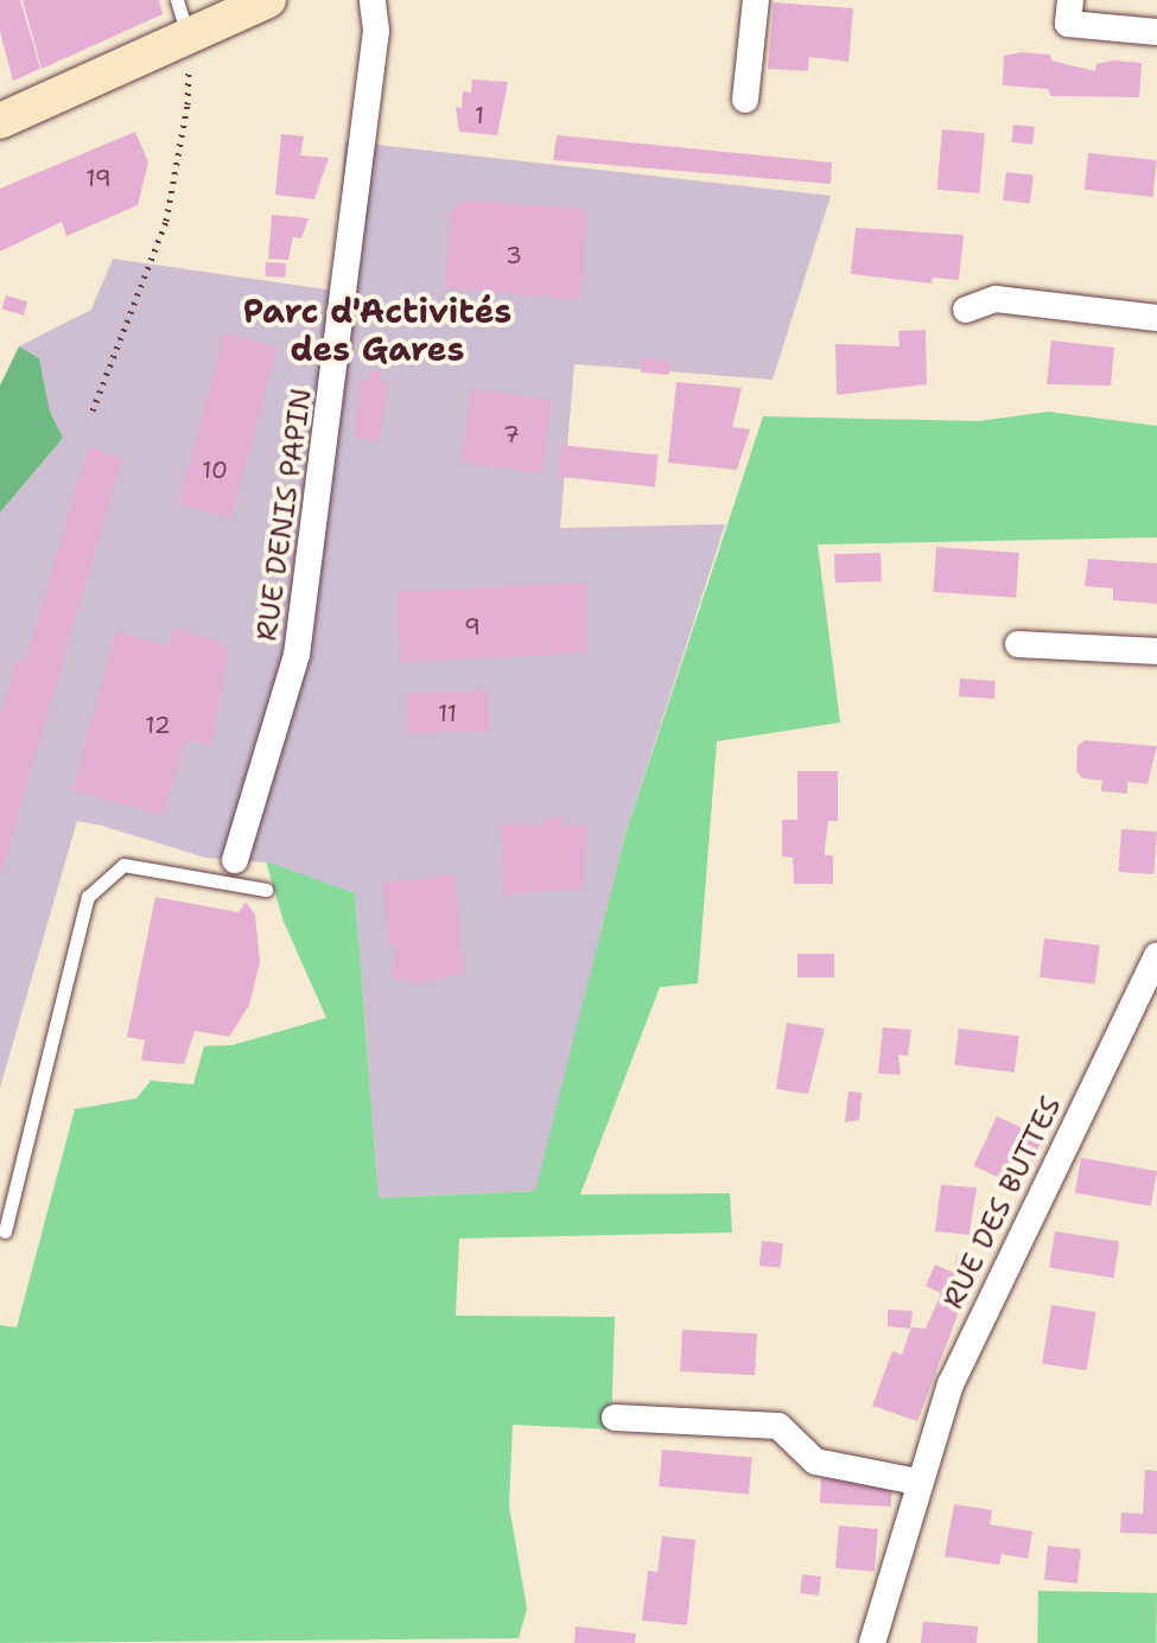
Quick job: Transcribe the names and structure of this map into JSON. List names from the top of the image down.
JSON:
{
  "streets": {
    "street": ["RUE DENIS PAPIN", "RUE DES BUTTES"]
  },
  "districts": ["Parc d'Activités des Gares"],
  "house_numbers": [
    "1",
    "19",
    "3",
    "7",
    "10",
    "9",
    "11",
    "12"
  ]
}
